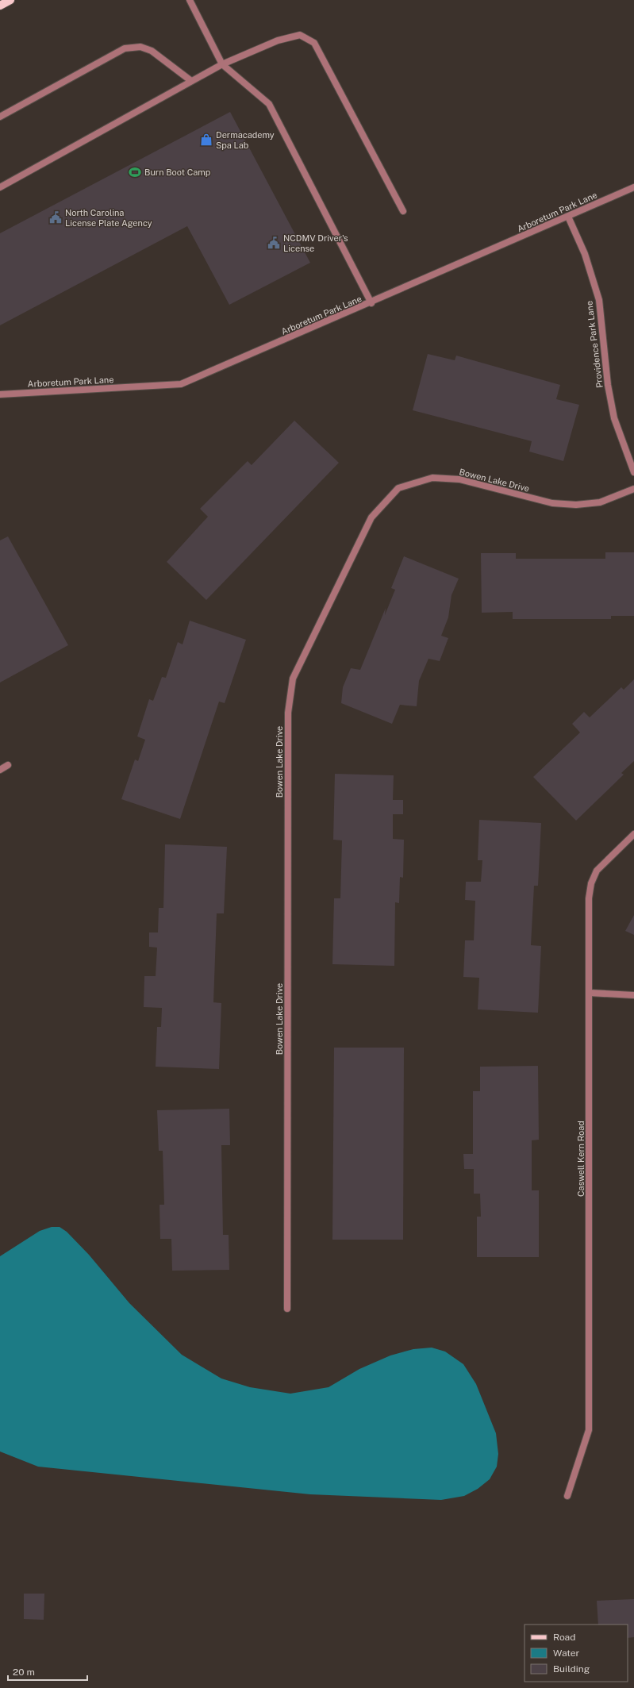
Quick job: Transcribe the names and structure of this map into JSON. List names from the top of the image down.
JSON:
{
  "streets": {
    "street": [
      "Arboretum Park Lane",
      "Providence Park Lane",
      "Bowen Lake Drive",
      "Caswell Kern Road"
    ]
  },
  "crossings": [
    ["Arboretum Park Lane", "Providence Park Lane"]
  ],
  "places": {
    "shop": ["Dermacademy Spa Lab"],
    "sports": ["Burn Boot Camp"],
    "public building": ["North Carolina License Plate Agency", "NCDMV Driver's License"]
  },
  "legend": ["Road", "Water", "Building"],
  "scale_bar": "20 m"
}
